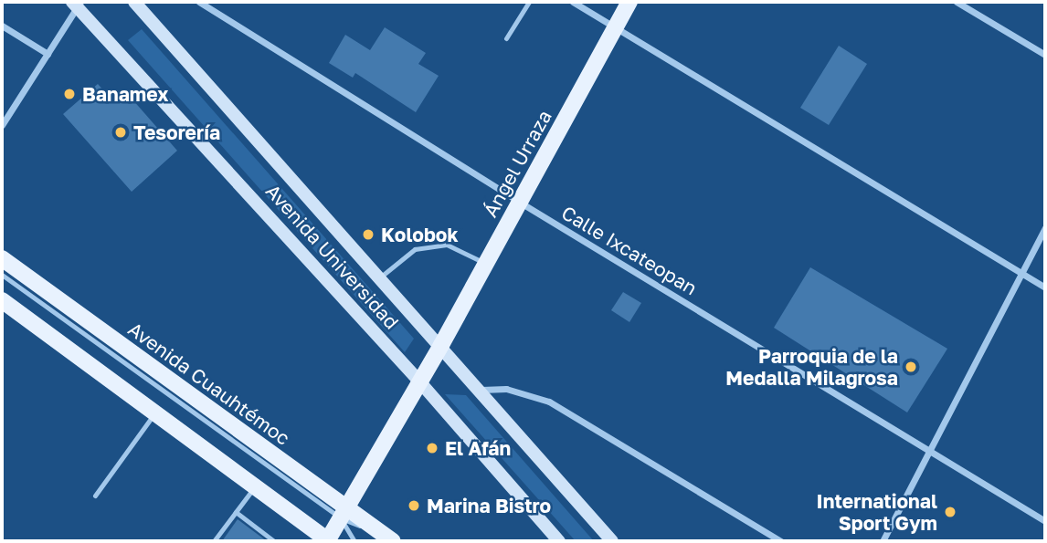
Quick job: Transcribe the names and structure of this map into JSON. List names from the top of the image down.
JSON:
{
  "streets": {
    "main road": ["Ángel Urraza", "Avenida Universidad", "Avenida Cuauhtémoc"],
    "street": ["Calle Ixcateopan"]
  },
  "crossings": [
    ["Ángel Urraza", "Calle Ixcateopan"],
    ["Ángel Urraza", "Avenida Universidad"]
  ],
  "places": [
    "Banamex",
    "Tesorería",
    "Kolobok",
    "Parroquia de la Medalla Milagrosa",
    "El Afán",
    "Marina Bistro",
    "International Sport Gym"
  ]
}
